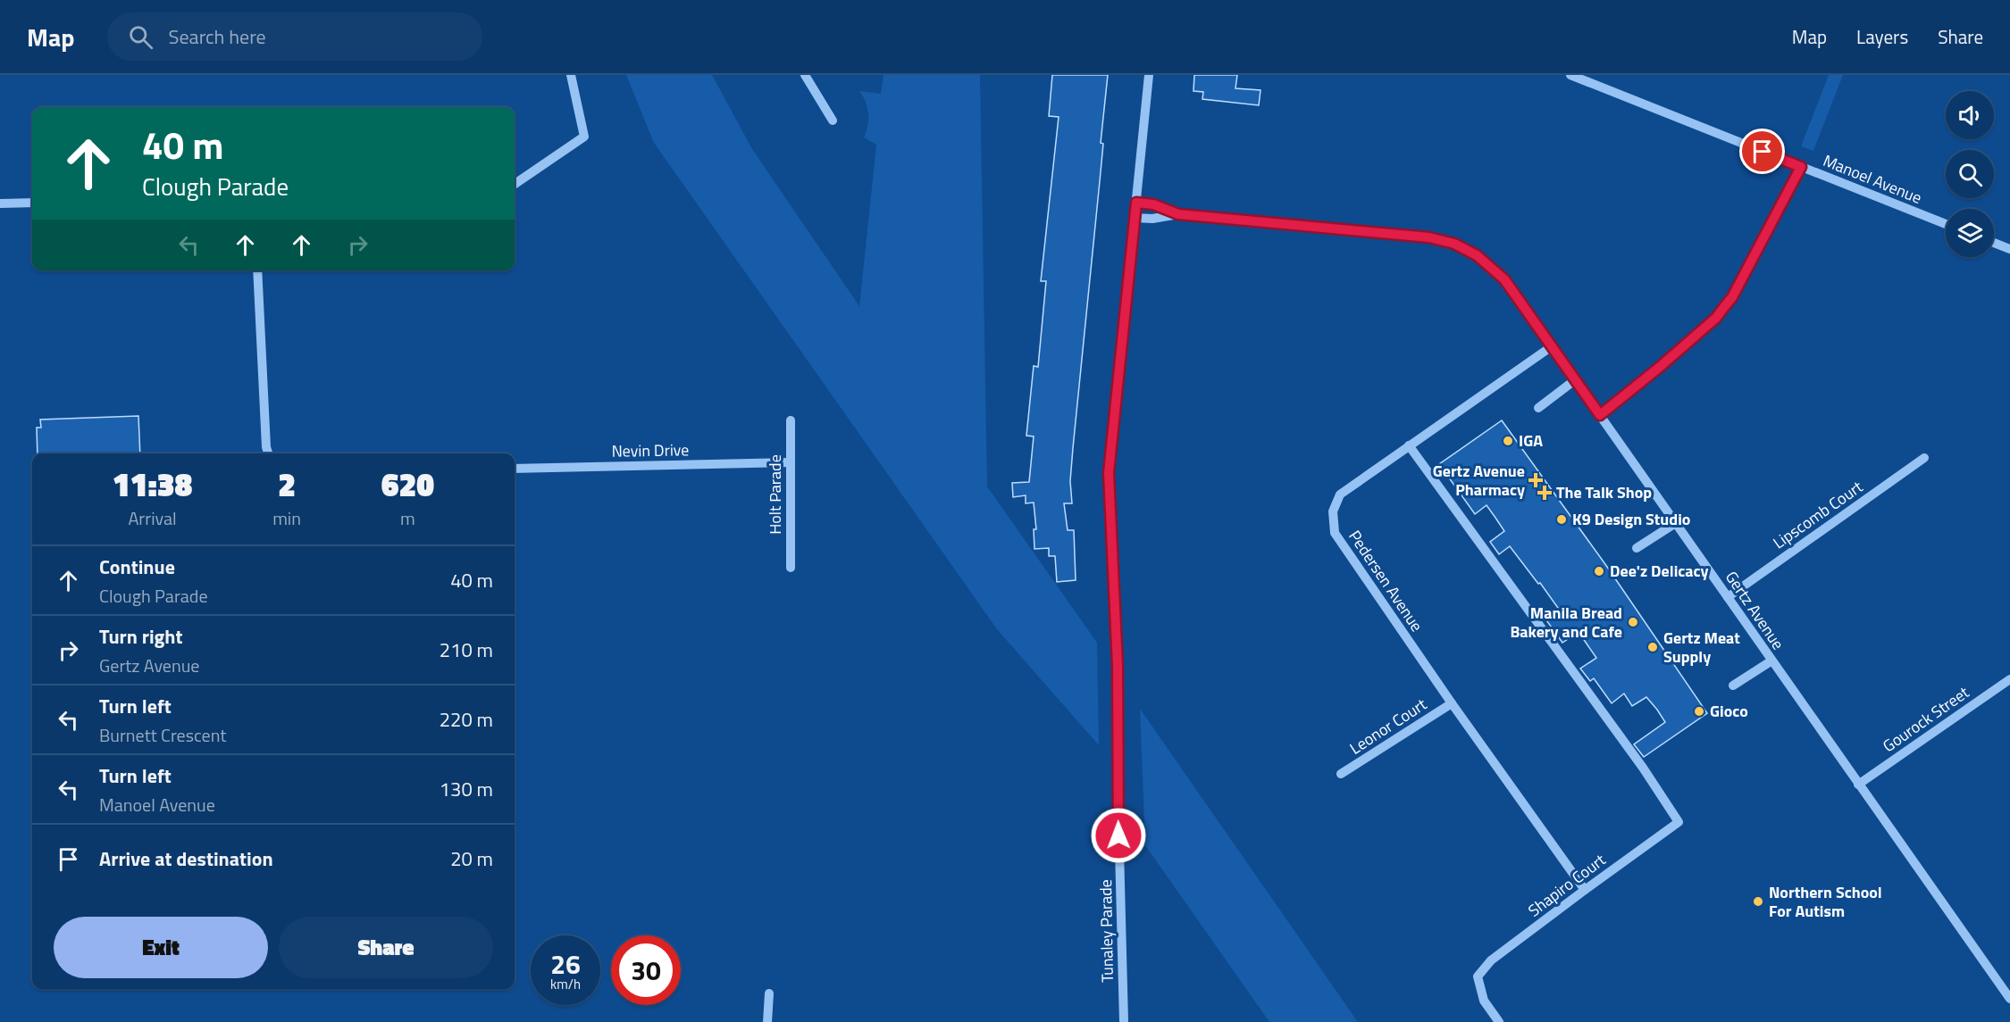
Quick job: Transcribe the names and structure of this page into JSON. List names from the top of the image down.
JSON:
{
  "streets": {
    "street": [
      "Manoel Avenue",
      "Nevin Drive",
      "Holt Parade",
      "Lipscomb Court",
      "Pedersen Avenue",
      "Gertz Avenue",
      "Gourock Street",
      "Leonor Court",
      "Shapiro Court",
      "Tunaley Parade"
    ]
  },
  "crossings": [
    ["Nevin Drive", "Holt Parade"],
    ["Lipscomb Court", "Gertz Avenue"],
    ["Pedersen Avenue", "Gertz Avenue"],
    ["Pedersen Avenue", "Leonor Court"],
    ["Pedersen Avenue", "Shapiro Court"],
    ["Gertz Avenue", "Gourock Street"],
    ["Gertz Avenue", "Tunaley Parade"]
  ],
  "places": {
    "other": [
      "IGA",
      "K9 Design Studio",
      "Dee'z Delicacy",
      "Manila Bread Bakery and Cafe",
      "Gertz Meat Supply",
      "Gioco",
      "Northern School For Autism"
    ],
    "health": ["Gertz Avenue Pharmacy", "The Talk Shop"]
  },
  "page": {
    "header": "Map",
    "search": "Search here",
    "nav": ["Map", "Layers", "Share"],
    "turn": ["40 m", "Clough Parade"],
    "eta": [
      "11:38",
      "Arrival",
      "2",
      "min",
      "620",
      "m"
    ],
    "list": [
      {
        "name": "Continue",
        "note": "Clough Parade",
        "value": "40 m"
      },
      {
        "name": "Turn right",
        "note": "Gertz Avenue",
        "value": "210 m"
      },
      {
        "name": "Turn left",
        "note": "Burnett Crescent",
        "value": "220 m"
      },
      {
        "name": "Turn left",
        "note": "Manoel Avenue",
        "value": "130 m"
      },
      {
        "name": "Arrive at destination",
        "value": "20 m"
      }
    ],
    "buttons": ["Exit", "Share"],
    "speed": "26 km/h",
    "limit": "30"
  }
}
